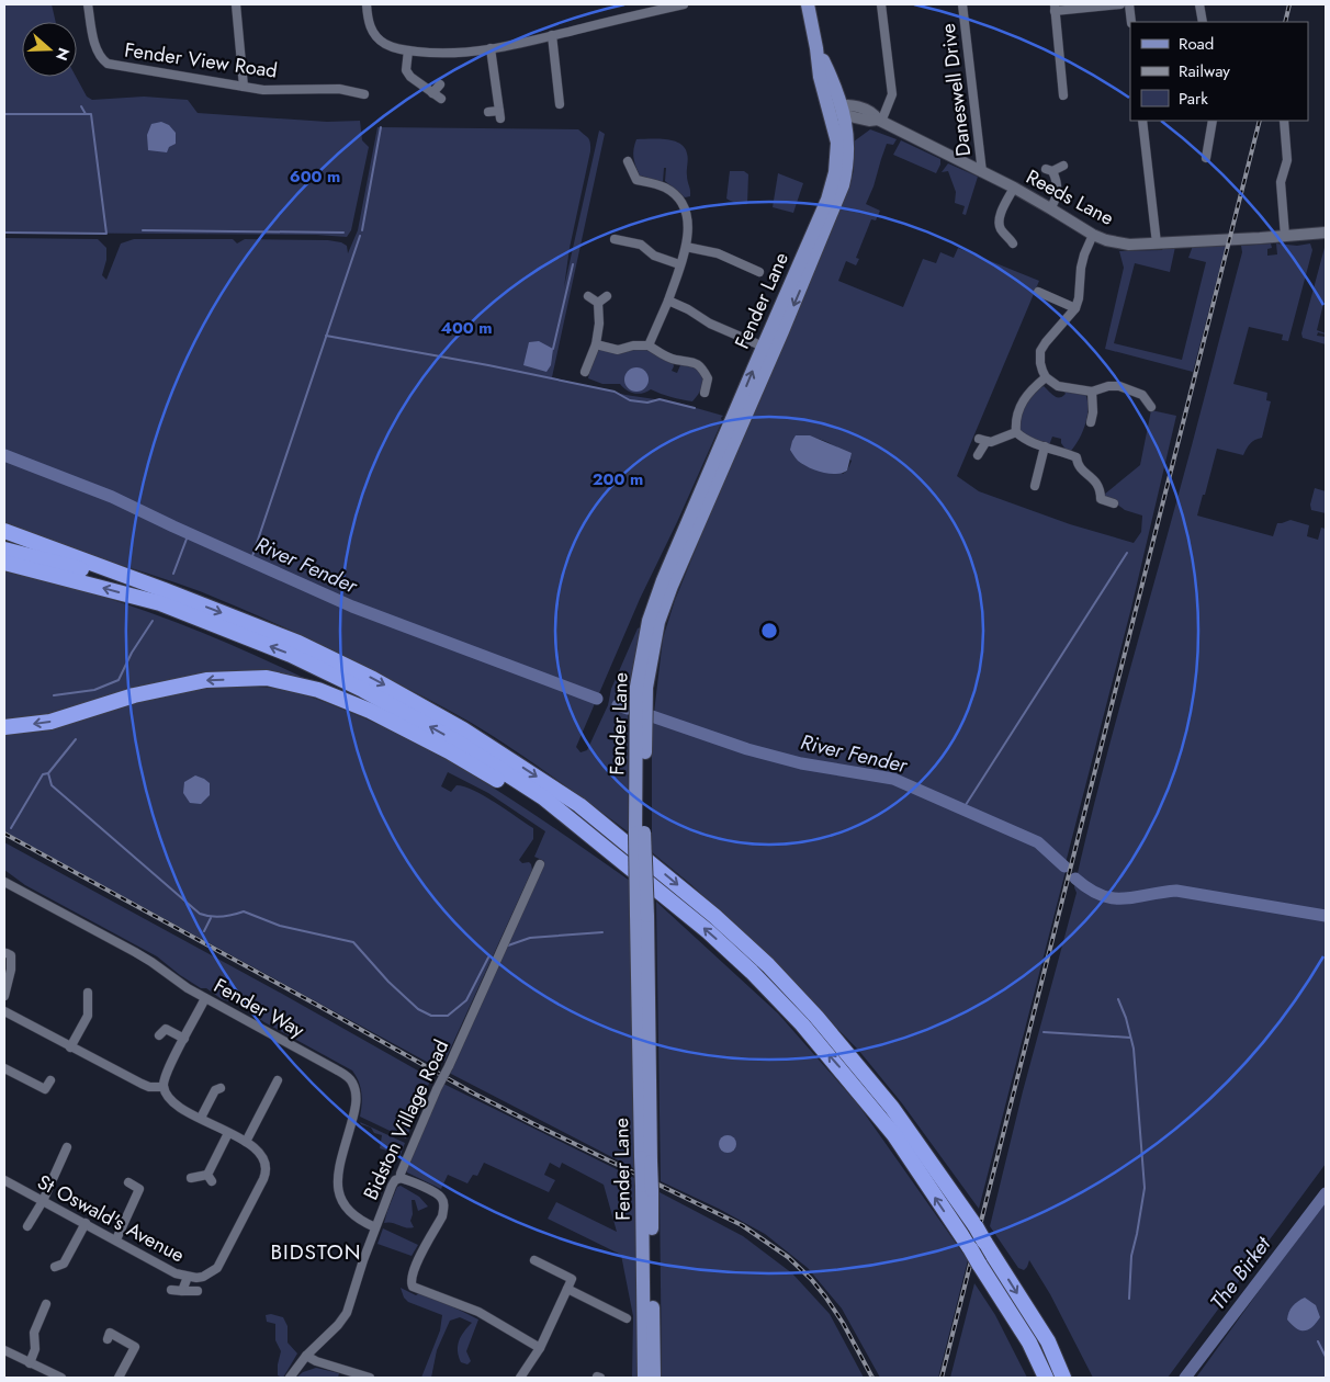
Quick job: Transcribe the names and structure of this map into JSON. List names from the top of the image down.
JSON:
{
  "streets": {
    "main road": ["Fender Lane"],
    "street": [
      "Fender View Road",
      "Daneswell Drive",
      "Reeds Lane",
      "Fender Way",
      "Bidston Village Road",
      "St Oswald's Avenue"
    ]
  },
  "crossings": [
    ["Daneswell Drive", "Reeds Lane"],
    ["Reeds Lane", "Fender Lane"],
    ["Fender Way", "Bidston Village Road"]
  ],
  "districts": ["BIDSTON"],
  "water": ["River Fender", "The Birket"],
  "legend": ["Road", "Railway", "Park"],
  "north": "right",
  "rings": ["600 m", "400 m", "200 m"]
}
